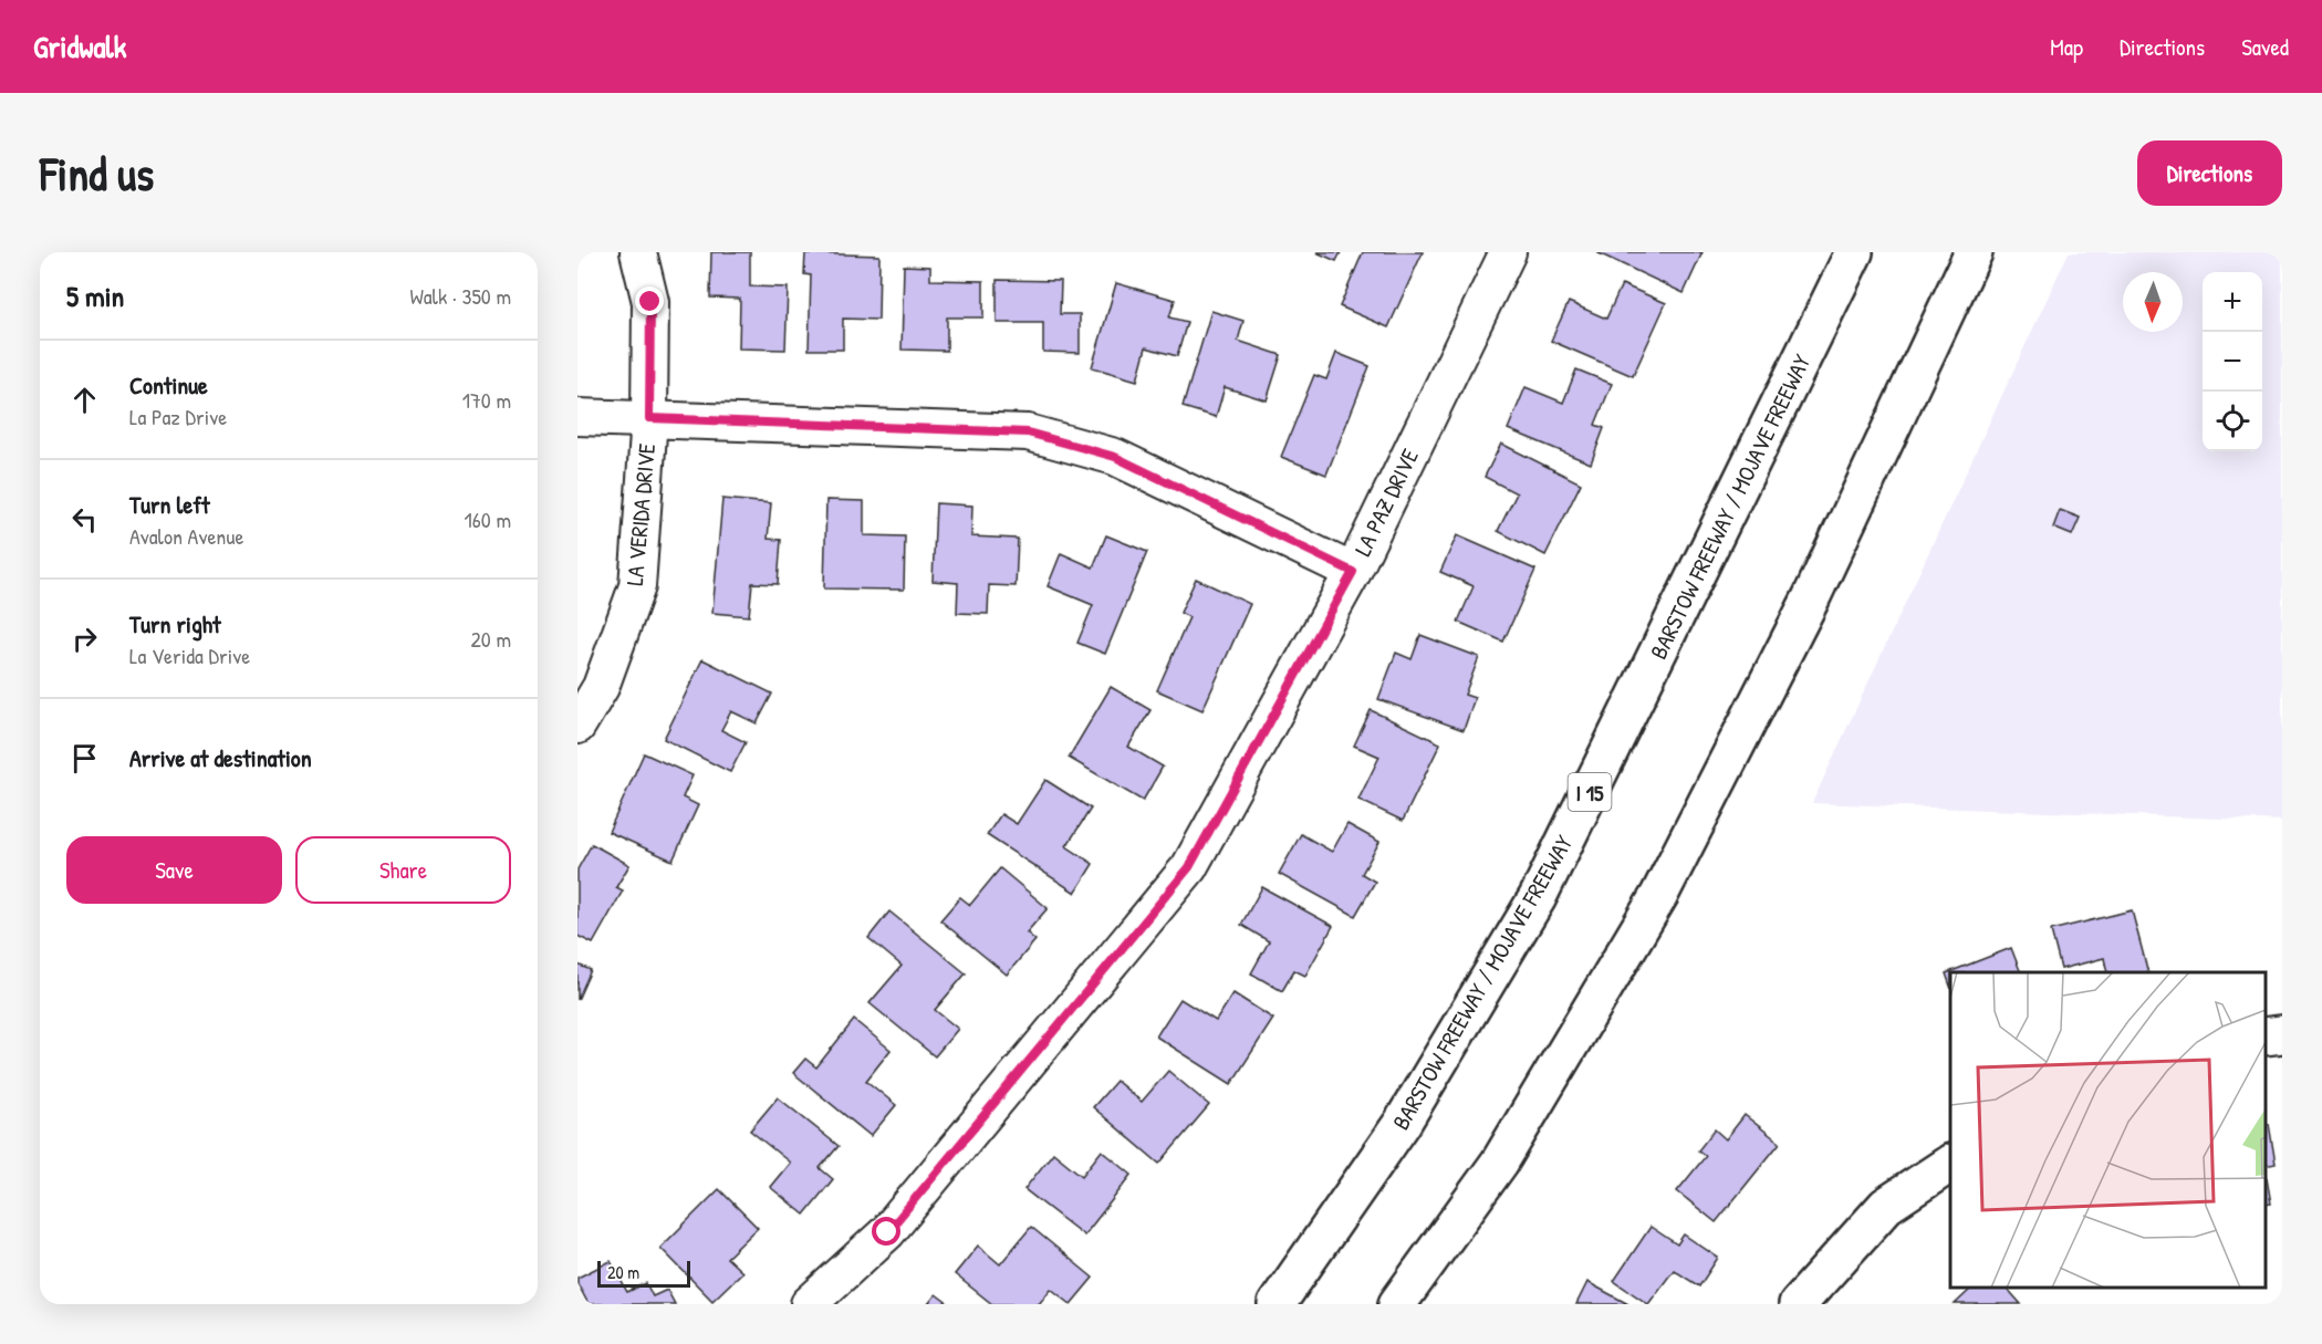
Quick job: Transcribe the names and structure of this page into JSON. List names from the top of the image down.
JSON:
{
  "streets": {
    "main road": ["BARSTOW FREEWAY / MOJAVE FREEWAY", "I 15"],
    "street": ["LA PAZ DRIVE", "LA VERIDA DRIVE"]
  },
  "scale_bar": "20 m",
  "north": "bottom",
  "page": {
    "header": "Gridwalk",
    "nav": ["Map", "Directions", "Saved"],
    "buttons": [
      "Directions",
      ["Save", "Share"]
    ],
    "title": "Find us",
    "heading": ["5 min", "Walk · 350 m"],
    "map_buttons": ["+", "−"],
    "list": [
      ["Continue", "La Paz Drive", "170 m"],
      ["Turn left", "Avalon Avenue", "160 m"],
      ["Turn right", "La Verida Drive", "20 m"],
      "Arrive at destination"
    ],
    "scale": "20 m"
  }
}
